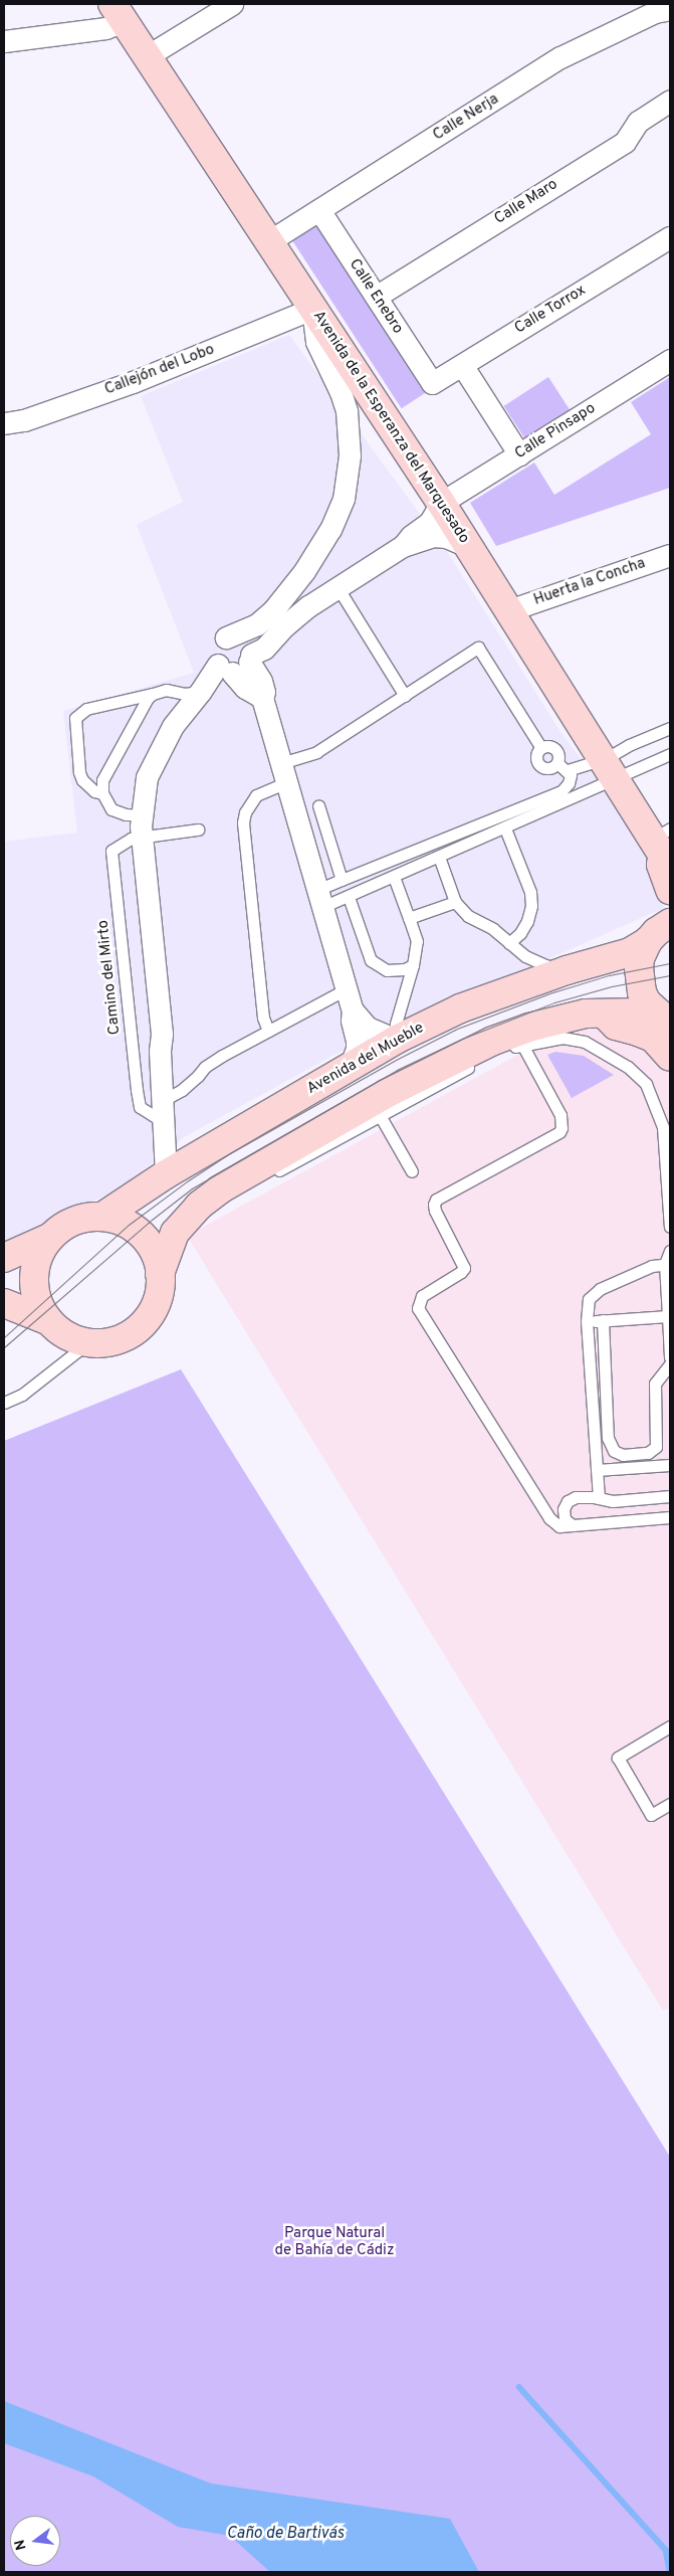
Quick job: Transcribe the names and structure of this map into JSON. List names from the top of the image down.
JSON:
{
  "streets": {
    "main road": ["Avenida de la Esperanza del Marquesado", "Avenida del Mueble"],
    "street": [
      "Calle Nerja",
      "Calle Maro",
      "Calle Enebro",
      "Calle Torrox",
      "Callejón del Lobo",
      "Calle Pinsapo",
      "Huerta la Concha"
    ],
    "lane": ["Camino del Mirto"]
  },
  "crossings": [
    ["Calle Nerja", "Calle Enebro"],
    ["Calle Nerja", "Avenida de la Esperanza del Marquesado"],
    ["Calle Maro", "Calle Enebro"],
    ["Calle Enebro", "Calle Torrox"],
    ["Callejón del Lobo", "Avenida de la Esperanza del Marquesado"],
    ["Avenida de la Esperanza del Marquesado", "Calle Pinsapo"],
    ["Avenida de la Esperanza del Marquesado", "Huerta la Concha"]
  ],
  "water": ["Caño de Bartivás"],
  "parks": ["Parque Natural de Bahía de Cádiz"],
  "north": "left"
}
